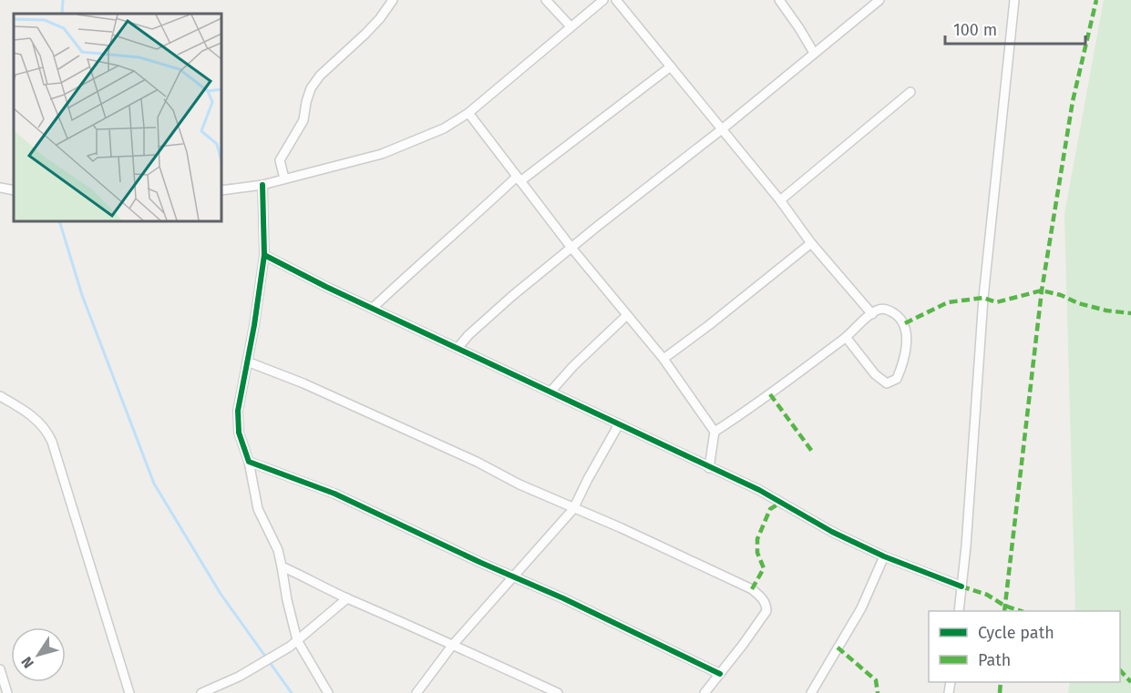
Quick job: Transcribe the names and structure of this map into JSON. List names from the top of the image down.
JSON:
{
  "legend": ["Cycle path", "Path"],
  "scale_bar": "100 m",
  "north": "bottom left"
}
